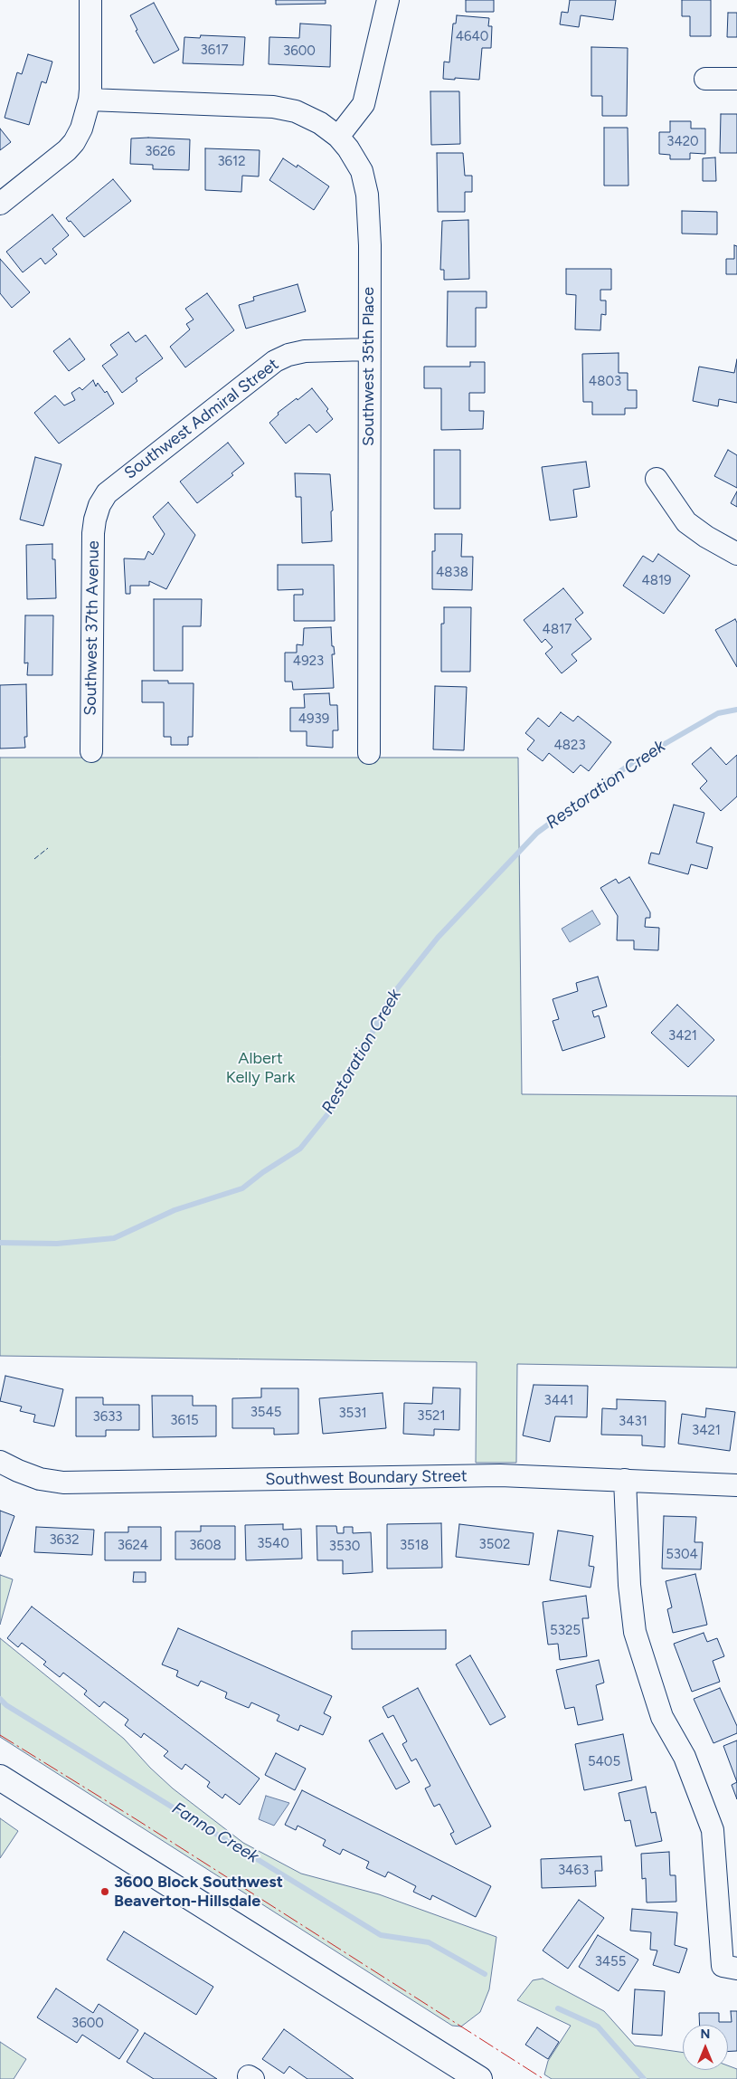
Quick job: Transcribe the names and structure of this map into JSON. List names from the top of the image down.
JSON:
{
  "streets": {
    "street": [
      "Southwest 35th Place",
      "Southwest Admiral Street",
      "Southwest 37th Avenue",
      "Southwest Boundary Street"
    ]
  },
  "crossings": [
    ["Southwest 35th Place", "Southwest Admiral Street"],
    ["Southwest Admiral Street", "Southwest 37th Avenue"]
  ],
  "water": ["Restoration Creek", "Fanno Creek"],
  "parks": ["Albert Kelly Park"],
  "places": ["3600 Block Southwest Beaverton-Hillsdale"],
  "house_numbers": [
    "4640",
    "3617",
    "3600",
    "3420",
    "3626",
    "3612",
    "4803",
    "4838",
    "4819",
    "4817",
    "4923",
    "4939",
    "4823",
    "3421",
    "3441",
    "3545",
    "3531",
    "3521",
    "3633",
    "3615",
    "3431",
    "3421",
    "3632",
    "3540",
    "3502",
    "3624",
    "3608",
    "3518",
    "3530",
    "5304",
    "5325",
    "5405",
    "3463",
    "3455",
    "3600"
  ],
  "north": "top"
}
